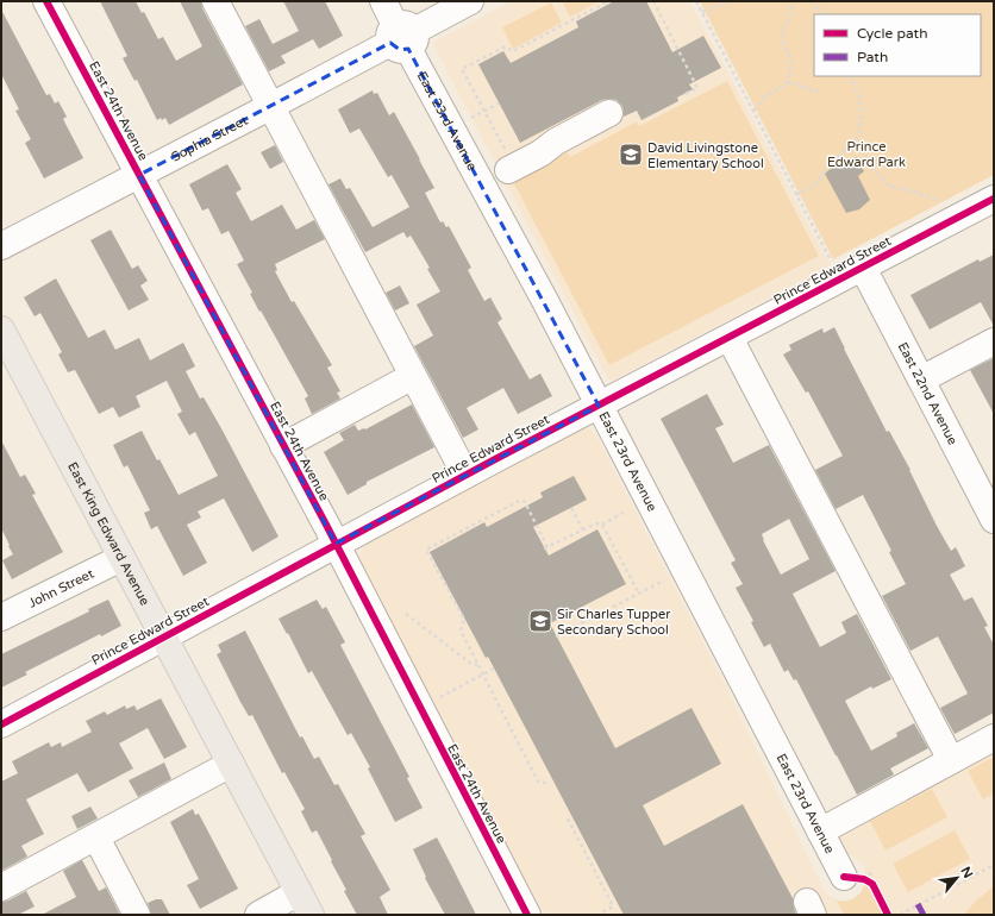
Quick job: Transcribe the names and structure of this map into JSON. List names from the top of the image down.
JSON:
{
  "streets": {
    "main road": ["East King Edward Avenue"],
    "street": [
      "East 24th Avenue",
      "East 23rd Avenue",
      "Sophia Street",
      "Prince Edward Street",
      "East 22nd Avenue",
      "John Street"
    ]
  },
  "crossings": [
    ["East 24th Avenue", "Sophia Street"],
    ["East 24th Avenue", "Prince Edward Street"],
    ["East 23rd Avenue", "Sophia Street"],
    ["East 23rd Avenue", "Prince Edward Street"],
    ["Prince Edward Street", "East 22nd Avenue"],
    ["Prince Edward Street", "East King Edward Avenue"],
    ["East King Edward Avenue", "John Street"]
  ],
  "parks": ["Prince Edward Park"],
  "places": {
    "school or university": ["David Livingstone Elementary School", "Sir Charles Tupper Secondary School"]
  },
  "legend": ["Cycle path", "Path"],
  "north": "top right"
}
